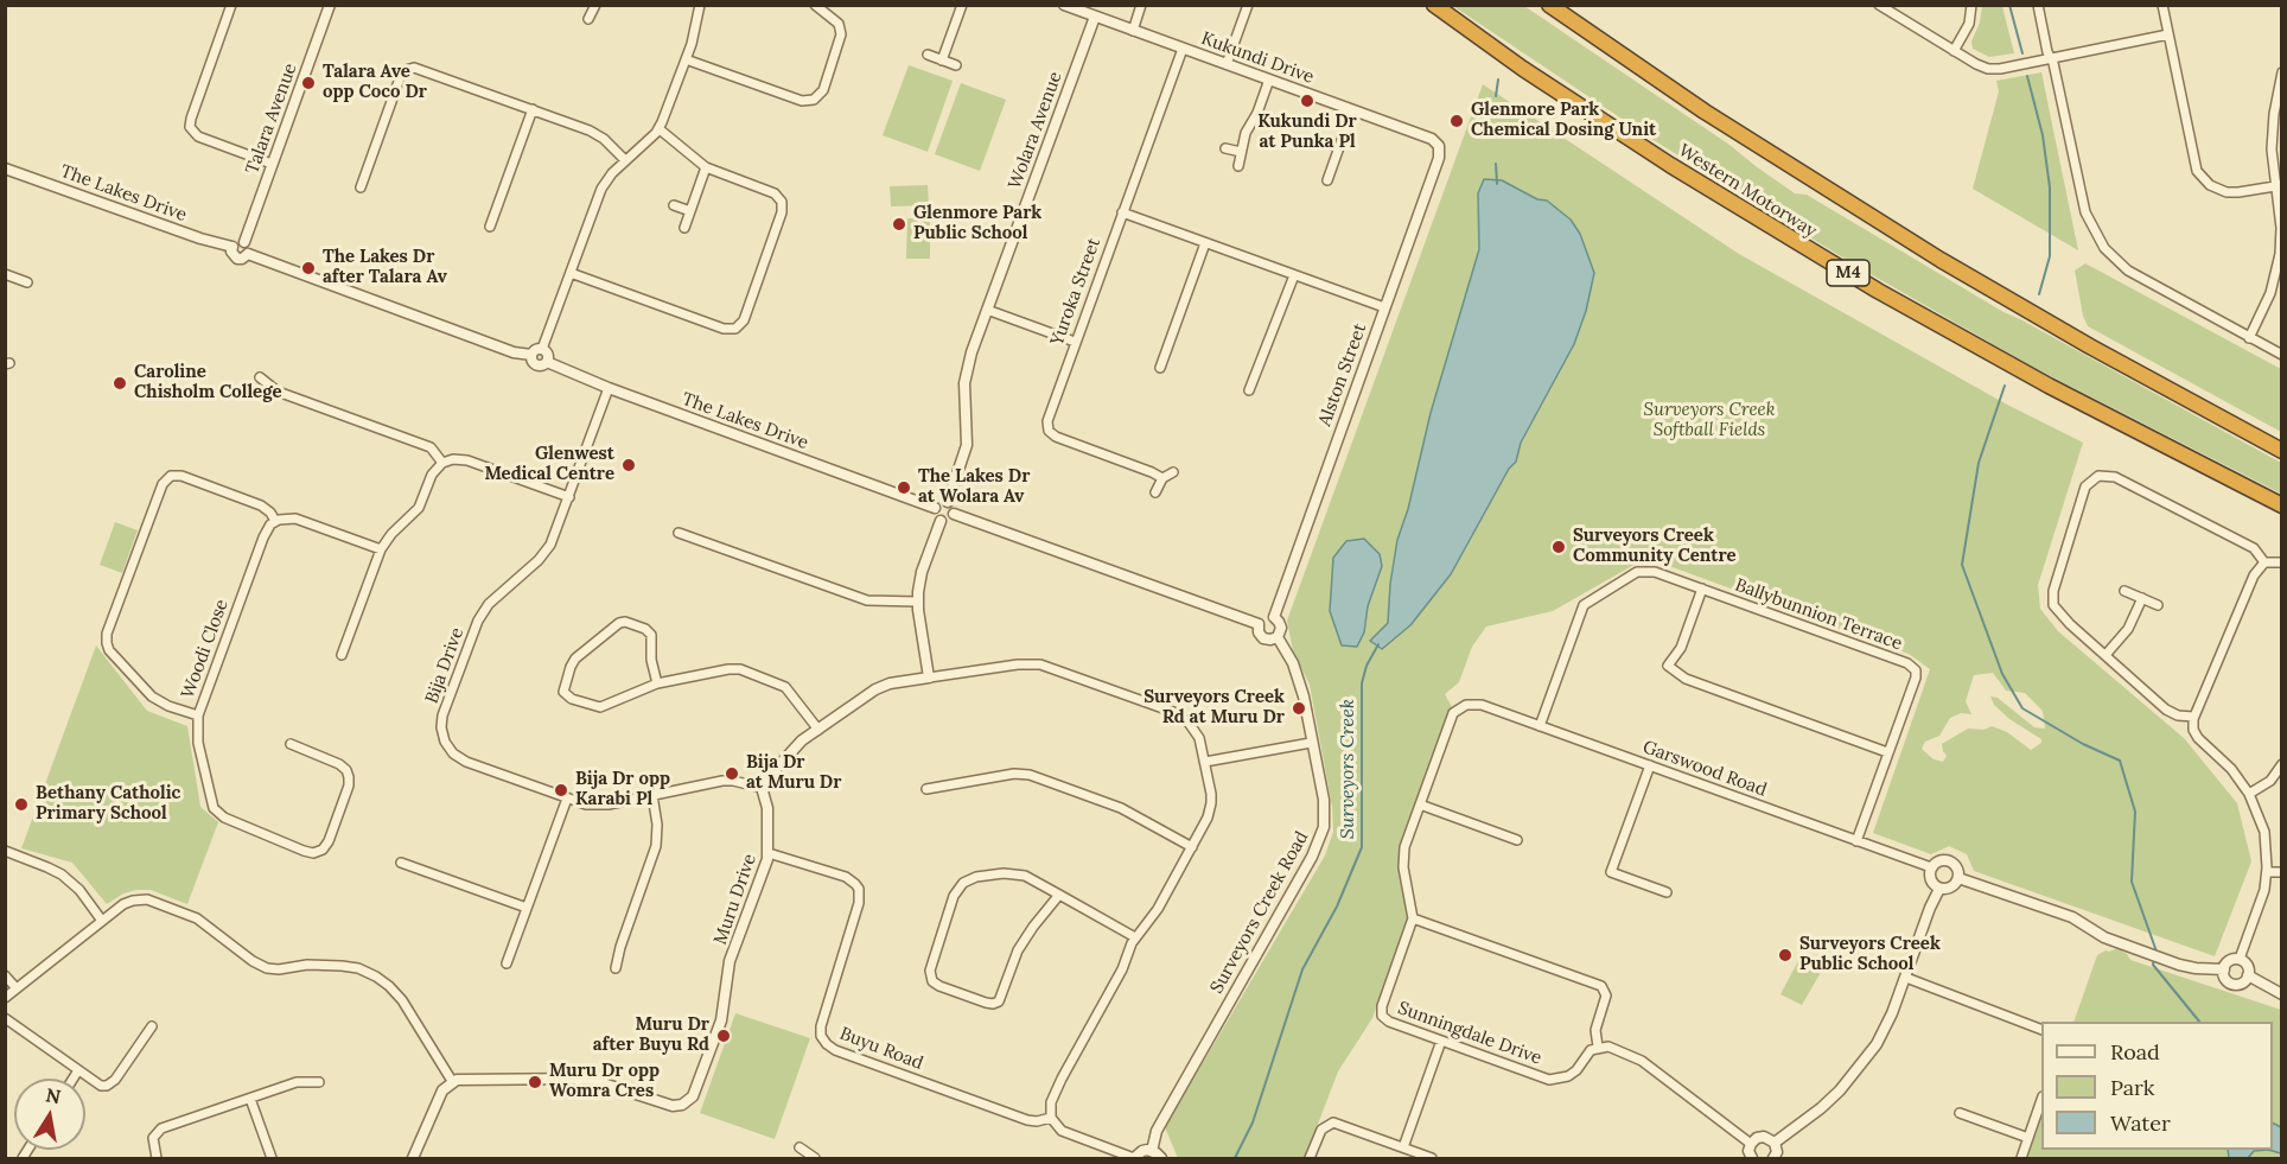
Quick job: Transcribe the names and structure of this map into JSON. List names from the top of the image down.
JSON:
{
  "streets": {
    "highway": ["Western Motorway", "M4"],
    "street": [
      "Kukundi Drive",
      "Talara Avenue",
      "Wolara Avenue",
      "The Lakes Drive",
      "Yuroka Street",
      "Alston Street",
      "Ballybunnion Terrace",
      "Woodi Close",
      "Bija Drive",
      "Garswood Road",
      "Muru Drive",
      "Surveyors Creek Road",
      "Sunningdale Drive",
      "Buyu Road"
    ]
  },
  "crossings": [
    ["Kukundi Drive", "Wolara Avenue"],
    ["Kukundi Drive", "Yuroka Street"],
    ["Kukundi Drive", "Alston Street"],
    ["Talara Avenue", "The Lakes Drive"],
    ["Wolara Avenue", "The Lakes Drive"],
    ["The Lakes Drive", "Bija Drive"],
    ["Alston Street", "Surveyors Creek Road"],
    ["Ballybunnion Terrace", "Garswood Road"],
    ["Bija Drive", "Muru Drive"],
    ["Garswood Road", "Sunningdale Drive"],
    ["Muru Drive", "Buyu Road"]
  ],
  "water": ["Surveyors Creek"],
  "parks": ["Surveyors Creek Softball Fields"],
  "places": [
    "Talara Ave opp Coco Dr",
    "Kukundi Dr at Punka Pl",
    "Glenmore Park Chemical Dosing Unit",
    "Glenmore Park Public School",
    "The Lakes Dr after Talara Av",
    "Caroline Chisholm College",
    "Glenwest Medical Centre",
    "The Lakes Dr at Wolara Av",
    "Surveyors Creek Community Centre",
    "Surveyors Creek Rd at Muru Dr",
    "Bija Dr at Muru Dr",
    "Bija Dr opp Karabi Pl",
    "Bethany Catholic Primary School",
    "Surveyors Creek Public School",
    "Muru Dr after Buyu Rd",
    "Muru Dr opp Womra Cres"
  ],
  "legend": ["Road", "Park", "Water"],
  "north": "top"
}
